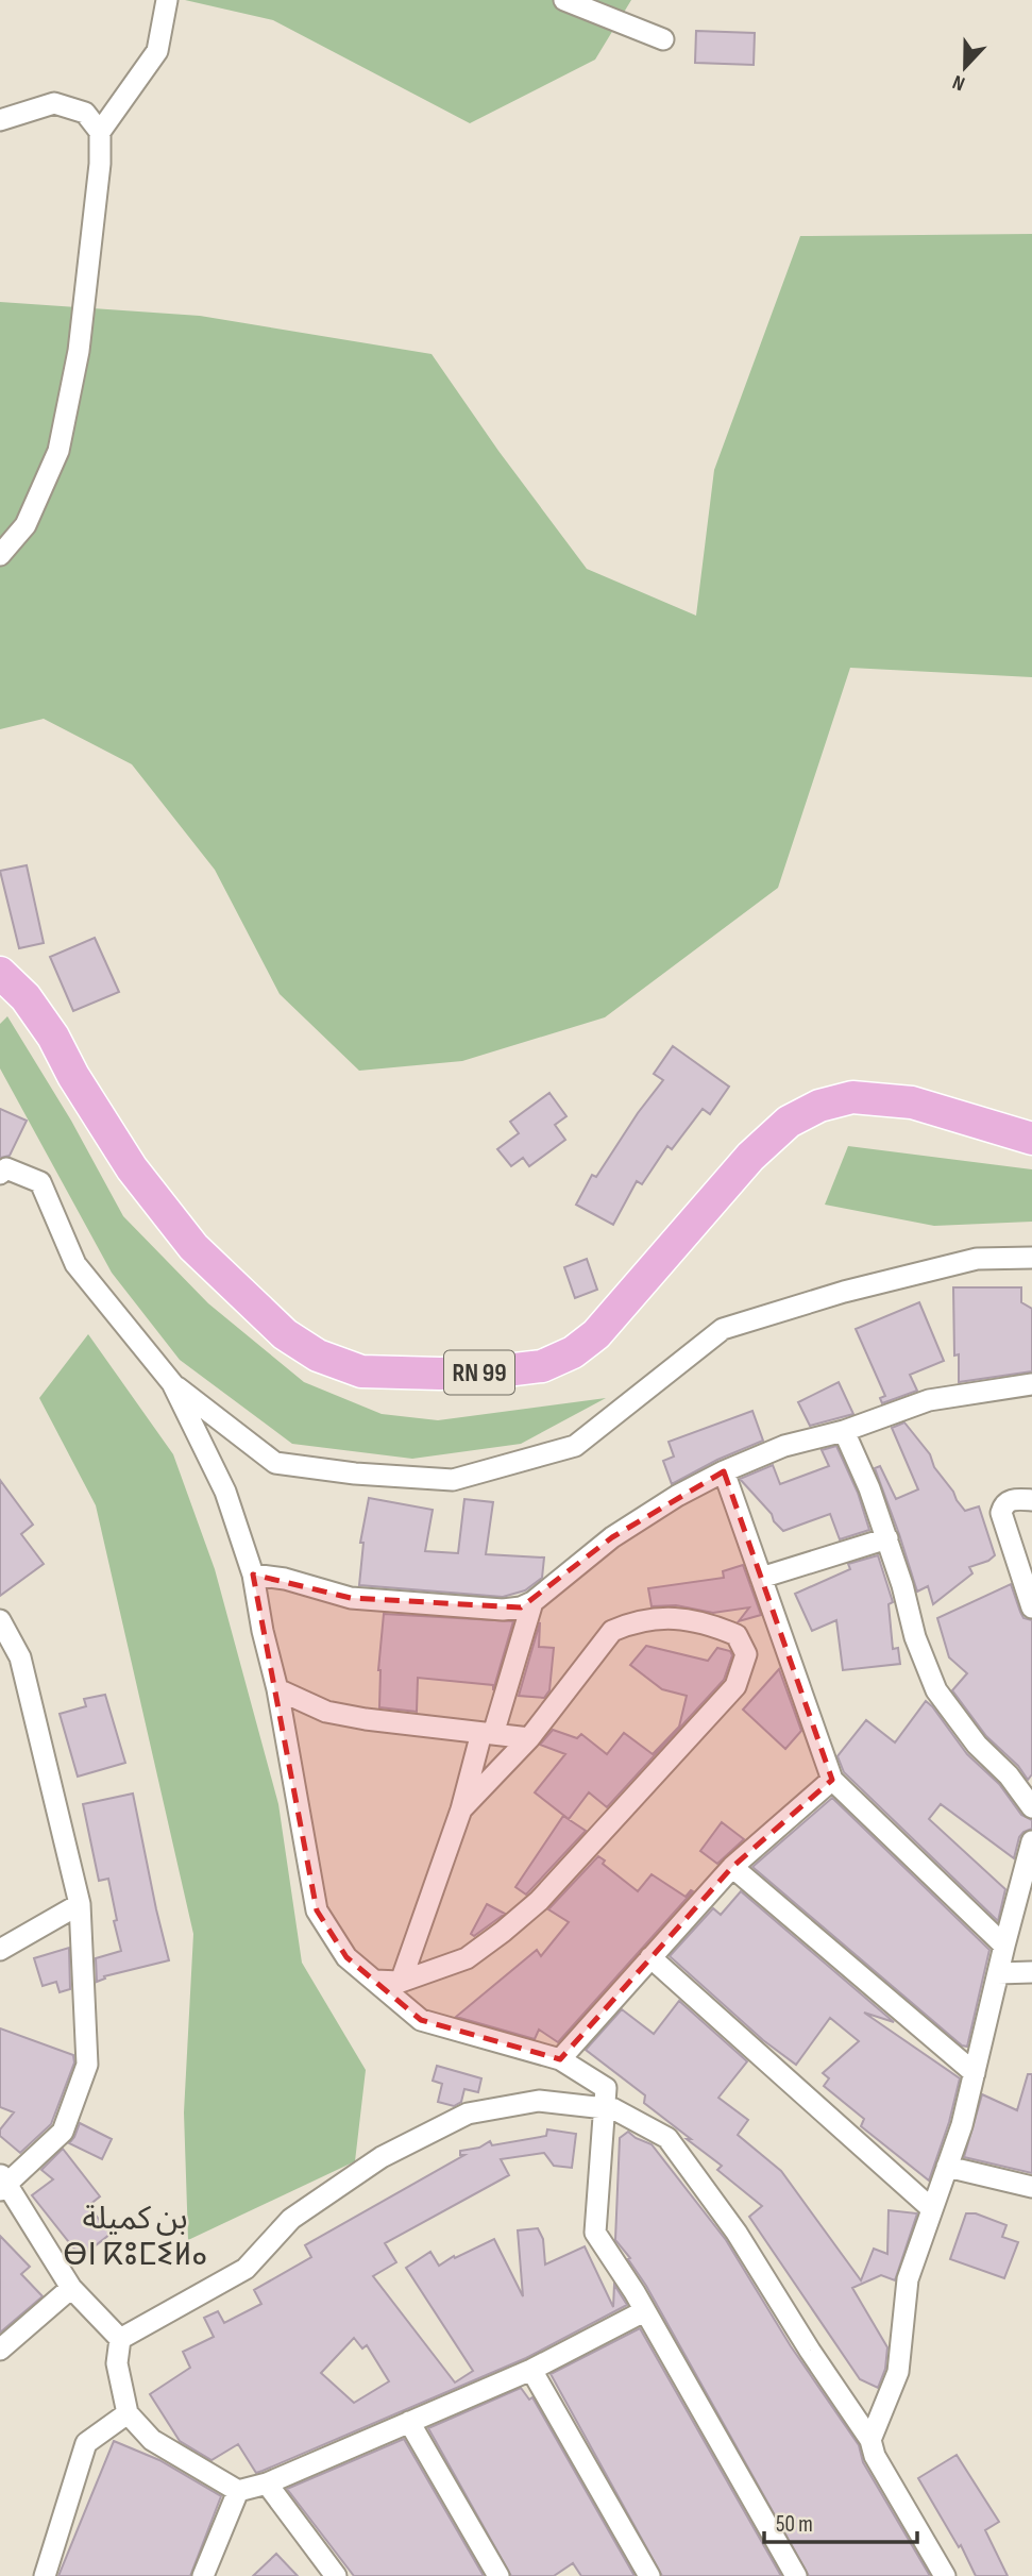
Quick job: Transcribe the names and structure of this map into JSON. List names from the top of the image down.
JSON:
{
  "streets": {
    "main road": ["RN 99"]
  },
  "districts": ["بن كميلة ⴱⵏ ⴽⵓⵎⵉⵍⴰ"],
  "scale_bar": "50 m",
  "north": "bottom"
}
